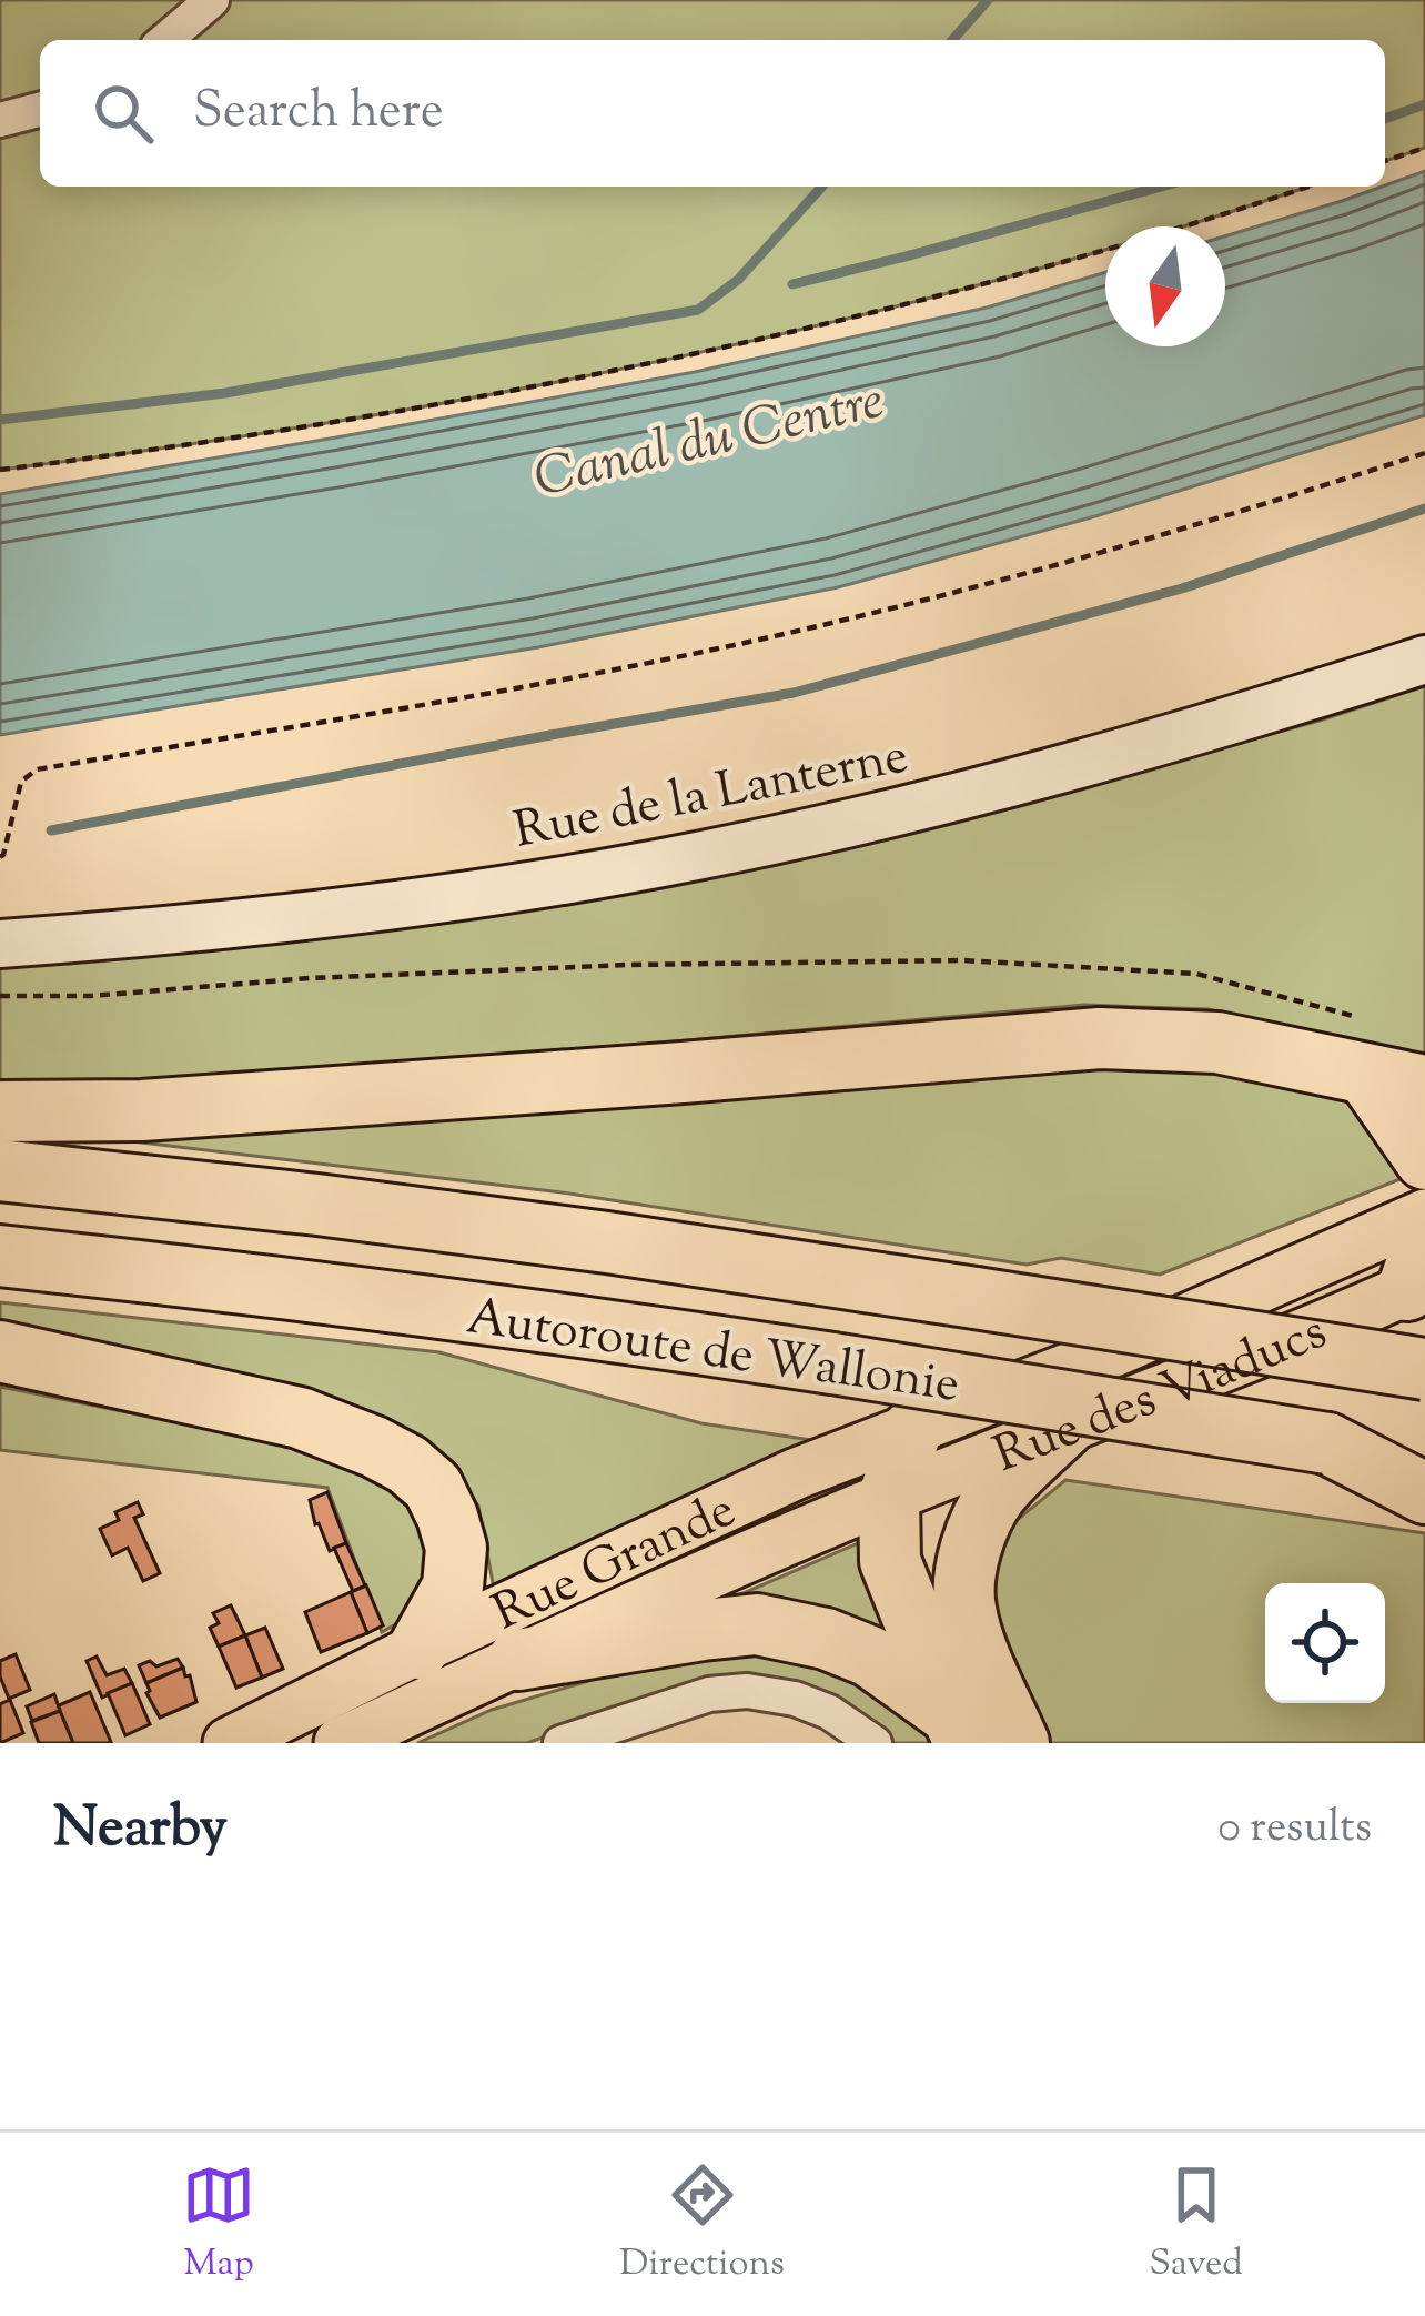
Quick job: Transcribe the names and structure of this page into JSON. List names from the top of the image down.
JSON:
{
  "streets": {
    "highway": ["Autoroute de Wallonie"],
    "main road": ["Rue de la Lanterne", "Rue des Viaducs", "Rue Grande"]
  },
  "crossings": [
    ["Rue des Viaducs", "Rue Grande"]
  ],
  "water": ["Canal du Centre"],
  "north": "bottom",
  "page": {
    "search": "Search here",
    "heading": ["Nearby", "0 results"],
    "nav": ["Map", "Directions", "Saved"]
  }
}
